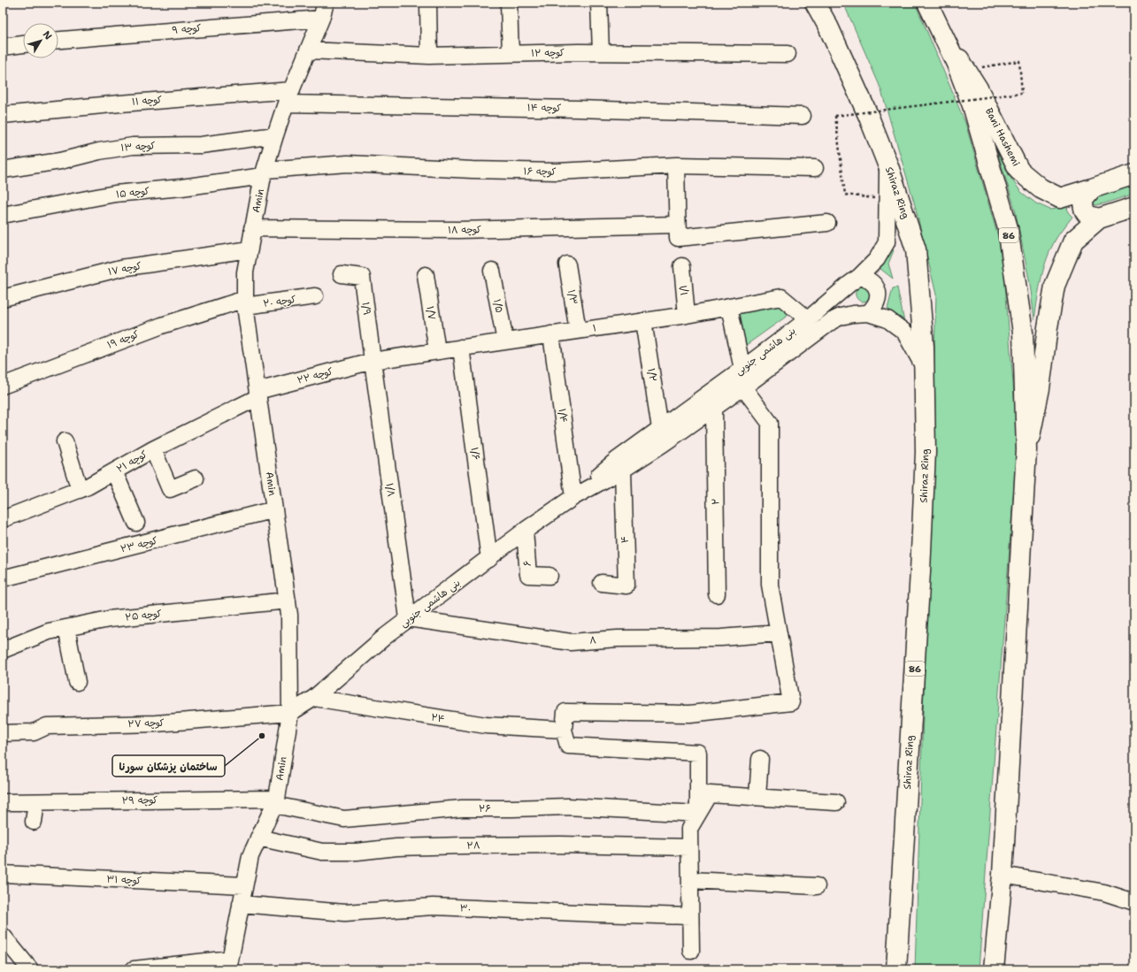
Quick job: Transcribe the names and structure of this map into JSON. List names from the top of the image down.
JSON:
{
  "streets": {
    "main road": ["Bani Hashemi", "Shiraz Ring", "86"],
    "street": [
      "کوچه ۹",
      "کوچه ۱۲",
      "کوچه ۱۱",
      "کوچه ۱۴",
      "کوچه ۱۳",
      "کوچه ۱۶",
      "کوچه ۱۵",
      "Amin",
      "کوچه ۱۸",
      "کوچه ۱۷",
      "۱/۱",
      "۱/۳",
      "کوچه ۲۰",
      "۱/۵",
      "۱/۹",
      "۱/۷",
      "۱",
      "کوچه ۱۹",
      "بنی هاشمی جنوبی",
      "۱/۲",
      "کوچه ۲۲",
      "۱/۴",
      "۱/۶",
      "کوچه ۲۱",
      "۱/۸",
      "۲",
      "۴",
      "کوچه ۲۳",
      "۶",
      "کوچه ۲۵",
      "۸",
      "۲۴",
      "کوچه ۲۷",
      "کوچه ۲۹",
      "۲۶",
      "۲۸",
      "کوچه ۳۱",
      "۳۰"
    ]
  },
  "crossings": [
    ["کوچه ۹", "Amin"],
    ["کوچه ۱۲", "Amin"],
    ["کوچه ۱۱", "کوچه ۱۴"],
    ["کوچه ۱۱", "Amin"],
    ["کوچه ۱۴", "Amin"],
    ["Bani Hashemi", "86"],
    ["کوچه ۱۳", "Amin"],
    ["کوچه ۱۶", "کوچه ۱۵"],
    ["کوچه ۱۶", "Amin"],
    ["کوچه ۱۵", "Amin"],
    ["Shiraz Ring", "بنی هاشمی جنوبی"],
    ["Amin", "کوچه ۱۸"],
    ["Amin", "کوچه ۱۷"],
    ["Amin", "کوچه ۲۰"],
    ["Amin", "کوچه ۱۹"],
    ["Amin", "بنی هاشمی جنوبی"],
    ["Amin", "کوچه ۲۲"],
    ["Amin", "کوچه ۲۱"],
    ["Amin", "کوچه ۲۳"],
    ["Amin", "کوچه ۲۵"],
    ["Amin", "کوچه ۲۷"],
    ["Amin", "کوچه ۲۹"],
    ["Amin", "۲۶"],
    ["Amin", "۲۸"],
    ["Amin", "کوچه ۳۱"],
    ["Amin", "۳۰"],
    ["۱/۱", "۱"],
    ["۱/۳", "۱"],
    ["کوچه ۲۰", "کوچه ۱۹"],
    ["۱/۵", "۱"],
    ["۱/۹", "۱"],
    ["۱/۹", "کوچه ۲۲"],
    ["۱/۹", "۱/۸"],
    ["۱/۷", "۱"],
    ["۱", "بنی هاشمی جنوبی"],
    ["۱", "۱/۲"],
    ["۱", "کوچه ۲۲"],
    ["۱", "۱/۴"],
    ["۱", "۱/۶"],
    ["۱", "۱/۸"],
    ["بنی هاشمی جنوبی", "۱/۲"],
    ["بنی هاشمی جنوبی", "۱/۴"],
    ["بنی هاشمی جنوبی", "۱/۶"],
    ["بنی هاشمی جنوبی", "۱/۸"],
    ["بنی هاشمی جنوبی", "۲"],
    ["بنی هاشمی جنوبی", "۴"],
    ["بنی هاشمی جنوبی", "۶"],
    ["بنی هاشمی جنوبی", "۸"],
    ["بنی هاشمی جنوبی", "۲۴"],
    ["بنی هاشمی جنوبی", "کوچه ۲۷"],
    ["کوچه ۲۲", "کوچه ۲۱"],
    ["کوچه ۲۲", "۱/۸"],
    ["۱/۸", "۸"],
    ["کوچه ۲۹", "۲۶"]
  ],
  "places": ["ساختمان پزشکان سورنا"],
  "north": "top right"
}
